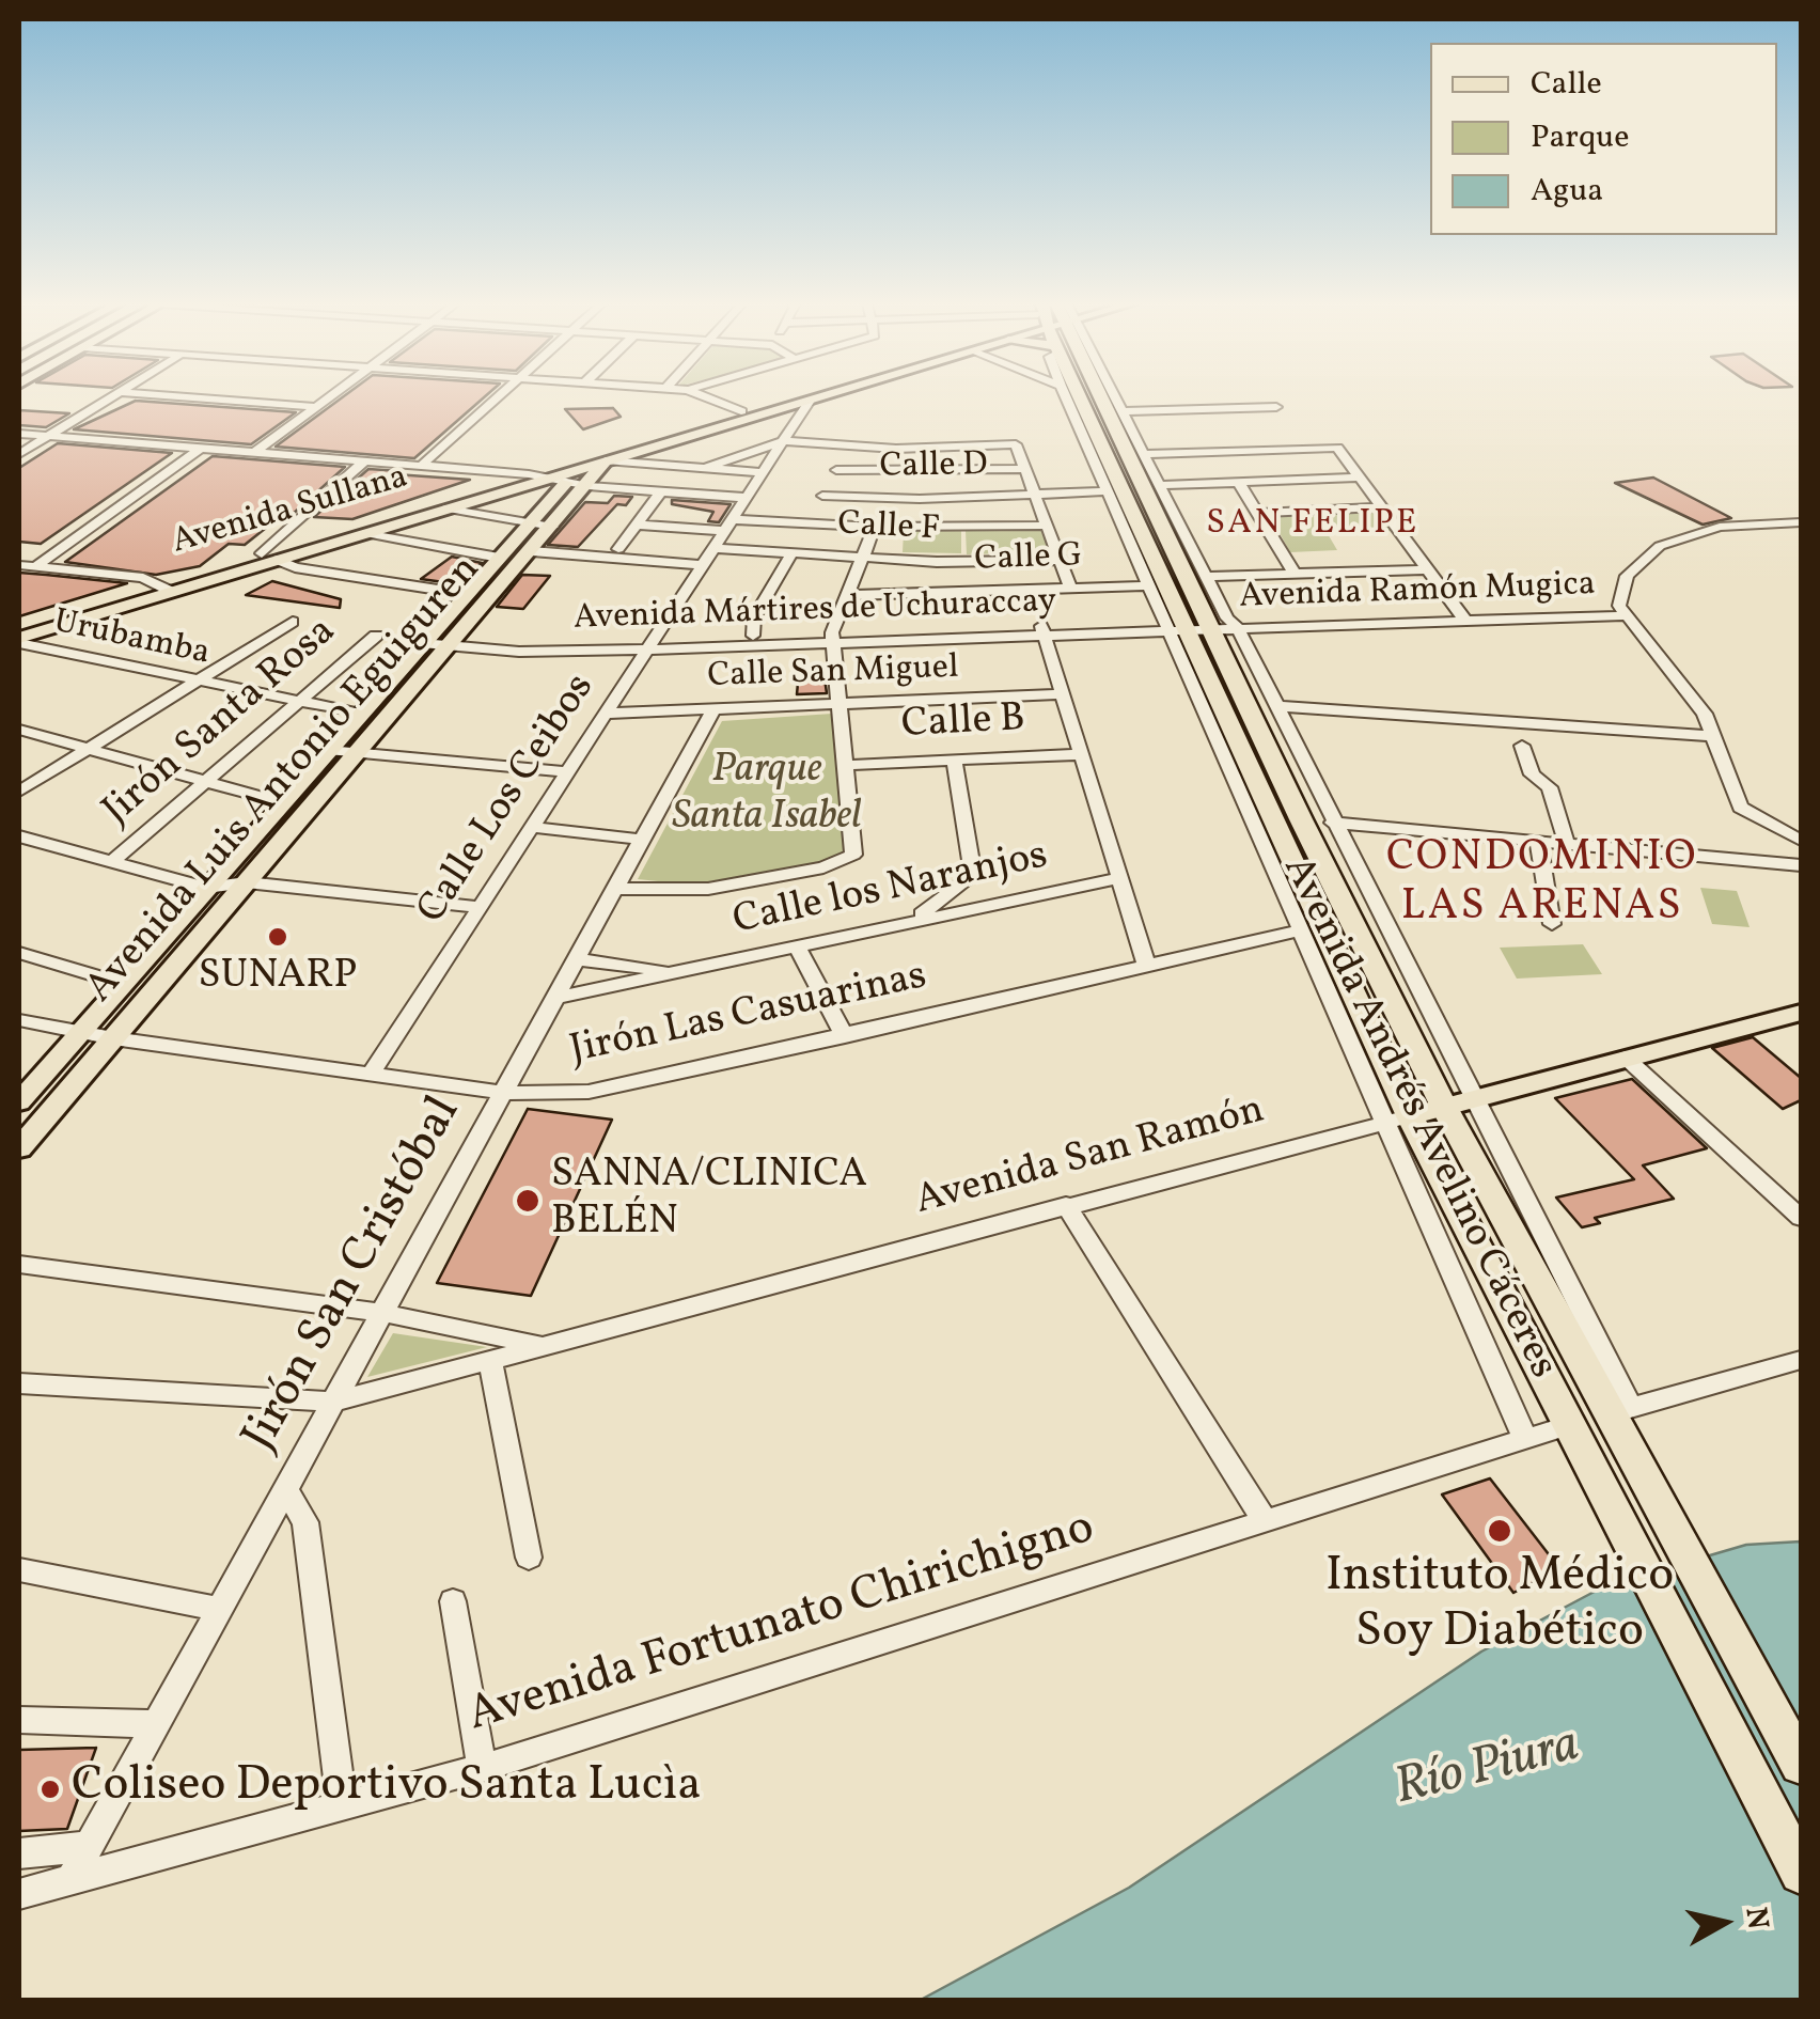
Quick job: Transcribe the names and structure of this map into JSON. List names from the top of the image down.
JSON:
{
  "streets": {
    "highway": ["Avenida Andrés Avelino Cáceres"],
    "main road": ["Avenida Sullana", "Avenida Luis Antonio Eguiguren", "Avenida San Ramón"],
    "street": [
      "Calle D",
      "Calle F",
      "Calle G",
      "Avenida Ramón Mugica",
      "Avenida Mártires de Uchuraccay",
      "Urubamba",
      "Calle San Miguel",
      "Jirón Santa Rosa",
      "Calle B",
      "Calle Los Ceibos",
      "Calle los Naranjos",
      "Jirón Las Casuarinas",
      "Jirón San Cristóbal",
      "Avenida Fortunato Chirichigno"
    ]
  },
  "crossings": [
    ["Calle D", "Avenida Andrés Avelino Cáceres"],
    ["Avenida Sullana", "Urubamba"],
    ["Avenida Sullana", "Avenida Luis Antonio Eguiguren"],
    ["Avenida Sullana", "Calle Los Ceibos"],
    ["Calle F", "Calle Los Ceibos"],
    ["Calle G", "Avenida Andrés Avelino Cáceres"],
    ["Avenida Ramón Mugica", "Avenida Mártires de Uchuraccay"],
    ["Avenida Ramón Mugica", "Avenida Andrés Avelino Cáceres"],
    ["Avenida Mártires de Uchuraccay", "Avenida Luis Antonio Eguiguren"],
    ["Avenida Mártires de Uchuraccay", "Calle Los Ceibos"],
    ["Avenida Mártires de Uchuraccay", "Avenida Andrés Avelino Cáceres"],
    ["Urubamba", "Jirón Santa Rosa"],
    ["Urubamba", "Avenida Luis Antonio Eguiguren"],
    ["Calle San Miguel", "Calle Los Ceibos"],
    ["Calle San Miguel", "Jirón San Cristóbal"],
    ["Avenida Luis Antonio Eguiguren", "Jirón Las Casuarinas"],
    ["Calle Los Ceibos", "Jirón Las Casuarinas"],
    ["Calle los Naranjos", "Jirón San Cristóbal"],
    ["Jirón Las Casuarinas", "Avenida Andrés Avelino Cáceres"],
    ["Jirón Las Casuarinas", "Jirón San Cristóbal"],
    ["Avenida Andrés Avelino Cáceres", "Avenida San Ramón"],
    ["Avenida Andrés Avelino Cáceres", "Avenida Fortunato Chirichigno"],
    ["Avenida San Ramón", "Jirón San Cristóbal"],
    ["Jirón San Cristóbal", "Avenida Fortunato Chirichigno"]
  ],
  "districts": ["SAN FELIPE", "CONDOMINIO LAS ARENAS"],
  "water": ["Río Piura"],
  "parks": ["Parque Santa Isabel"],
  "places": [
    "SUNARP",
    "SANNA/CLINICA BELÉN",
    "Instituto Médico Soy Diabético",
    "Coliseo Deportivo Santa Lucìa"
  ],
  "legend": ["Calle", "Parque", "Agua"],
  "north": "right"
}
